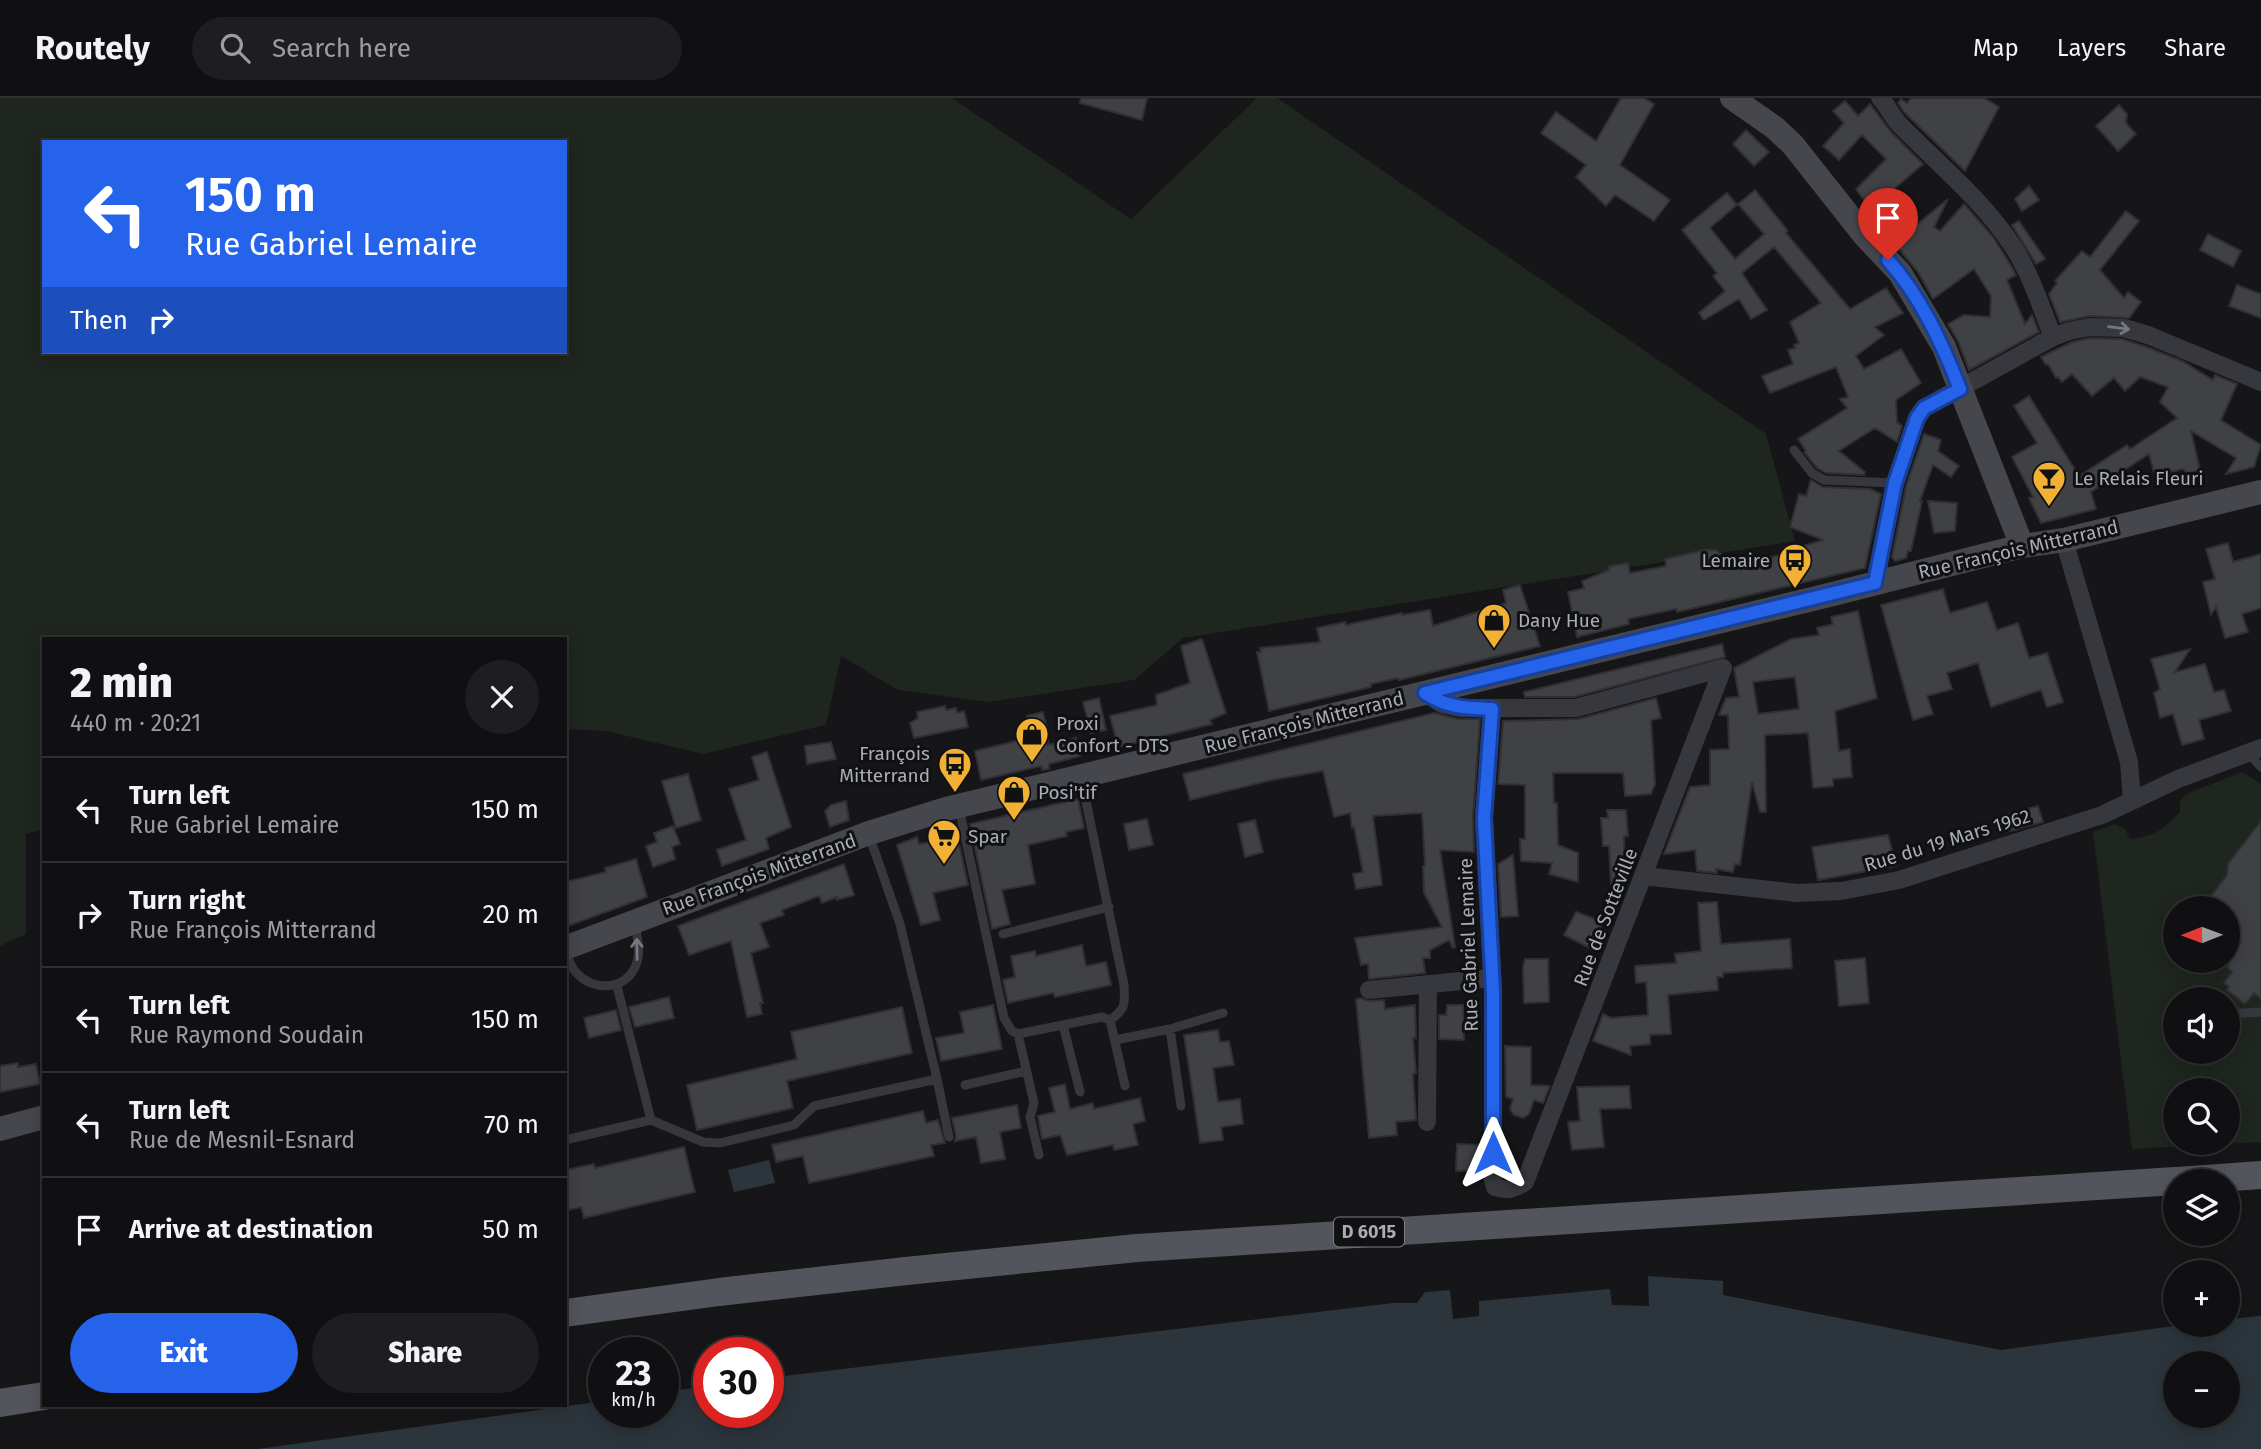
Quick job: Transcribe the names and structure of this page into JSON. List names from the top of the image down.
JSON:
{
  "streets": {
    "main road": ["D 6015"],
    "street": [
      "Rue François Mitterrand",
      "Rue du 19 Mars 1962",
      "Rue de Sotteville",
      "Rue Gabriel Lemaire"
    ]
  },
  "crossings": [
    ["Rue du 19 Mars 1962", "Rue de Sotteville"],
    ["Rue de Sotteville", "Rue Gabriel Lemaire"]
  ],
  "places": {
    "bar": ["Le Relais Fleuri"],
    "bus stop": ["Lemaire", "François Mitterrand"],
    "shop": ["Dany Hue", "Proxi Confort - DTS", "Posi'tif"],
    "supermarket": ["Spar"]
  },
  "north": "left",
  "page": {
    "header": "Routely",
    "search": "Search here",
    "nav": ["Map", "Layers", "Share"],
    "turn": ["150 m", "Rue Gabriel Lemaire"],
    "then": "Then",
    "heading": ["2 min", "440 m · 20:21"],
    "list": [
      {
        "name": "Turn left",
        "note": "Rue Gabriel Lemaire",
        "value": "150 m"
      },
      {
        "name": "Turn right",
        "note": "Rue François Mitterrand",
        "value": "20 m"
      },
      {
        "name": "Turn left",
        "note": "Rue Raymond Soudain",
        "value": "150 m"
      },
      {
        "name": "Turn left",
        "note": "Rue de Mesnil-Esnard",
        "value": "70 m"
      },
      {
        "name": "Arrive at destination",
        "value": "50 m"
      }
    ],
    "map_buttons": ["+", "−"],
    "buttons": ["Exit", "Share"],
    "speed": "23 km/h",
    "limit": "30"
  }
}
